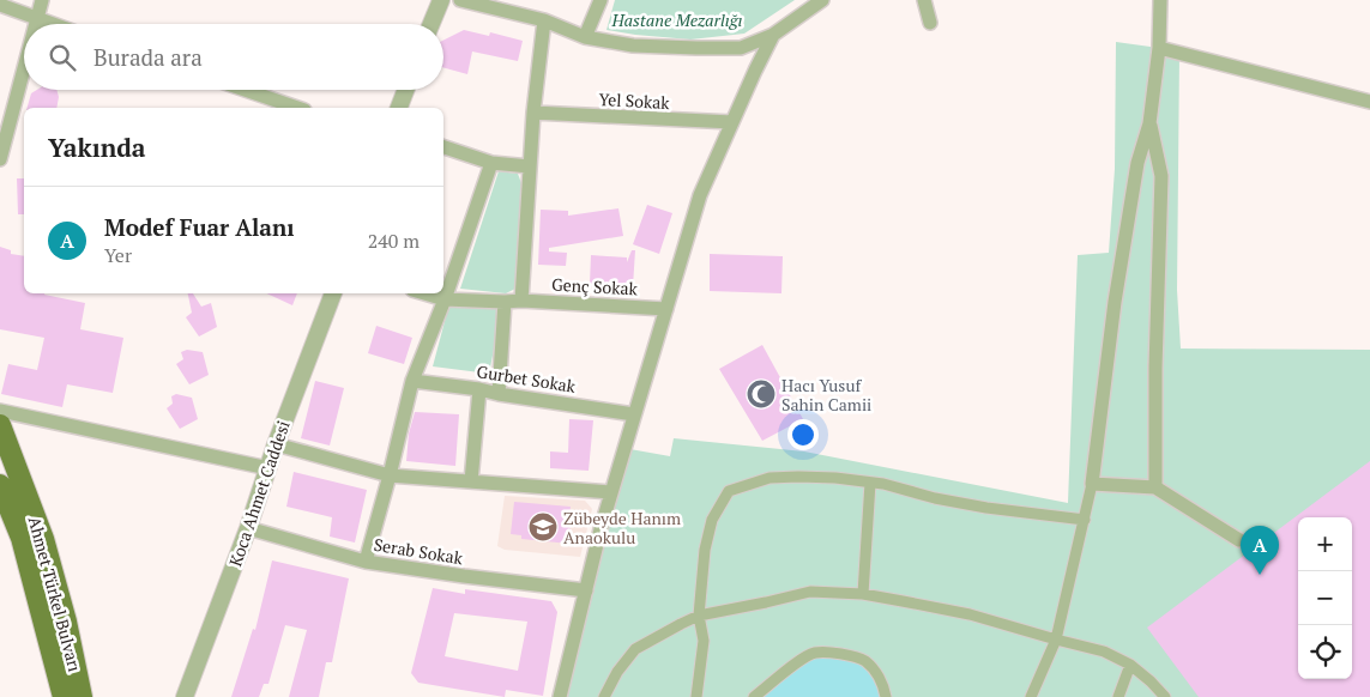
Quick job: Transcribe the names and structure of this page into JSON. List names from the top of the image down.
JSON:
{
  "streets": {
    "main road": ["Ahmet Türkel Bulvarı"],
    "street": [
      "Yel Sokak",
      "Genç Sokak",
      "Gurbet Sokak",
      "Koca Ahmet Caddesi",
      "Serab Sokak"
    ]
  },
  "crossings": [
    ["Koca Ahmet Caddesi", "Serab Sokak"]
  ],
  "parks": ["Hastane Mezarlığı"],
  "places": {
    "mosque": ["Hacı Yusuf Sahin Camii"],
    "school or university": ["Zübeyde Hanım Anaokulu"]
  },
  "page": {
    "search": "Burada ara",
    "heading": "Yakında",
    "list": [
      {
        "mark": "A",
        "name": "Modef Fuar Alanı",
        "note": "Yer",
        "value": "240 m"
      }
    ],
    "map_buttons": ["+", "−"],
    "pins": "A"
  }
}
